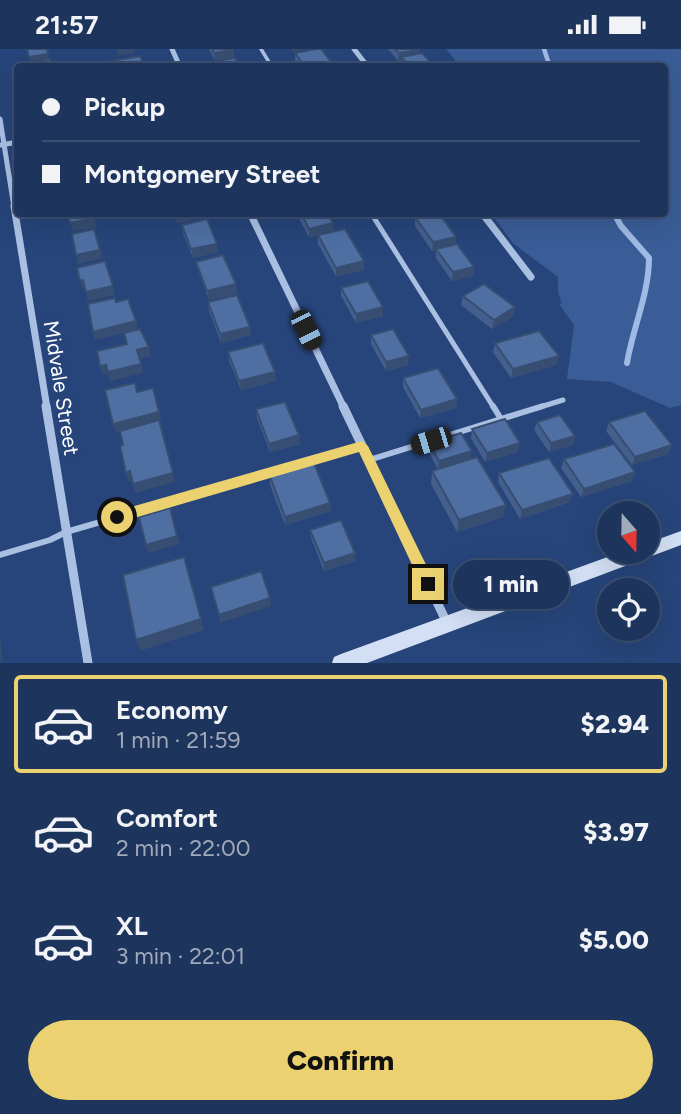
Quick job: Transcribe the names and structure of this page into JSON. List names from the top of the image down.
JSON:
{
  "streets": {
    "street": ["Midvale Street"]
  },
  "north": "bottom",
  "page": {
    "status": "21:57",
    "banner": ["Pickup", "Montgomery Street"],
    "bubble": "1 min",
    "list": [
      {
        "name": "Economy",
        "note": "1 min · 21:59",
        "value": "$2.94"
      },
      {
        "name": "Comfort",
        "note": "2 min · 22:00",
        "value": "$3.97"
      },
      {
        "name": "XL",
        "note": "3 min · 22:01",
        "value": "$5.00"
      }
    ],
    "buttons": "Confirm"
  }
}
